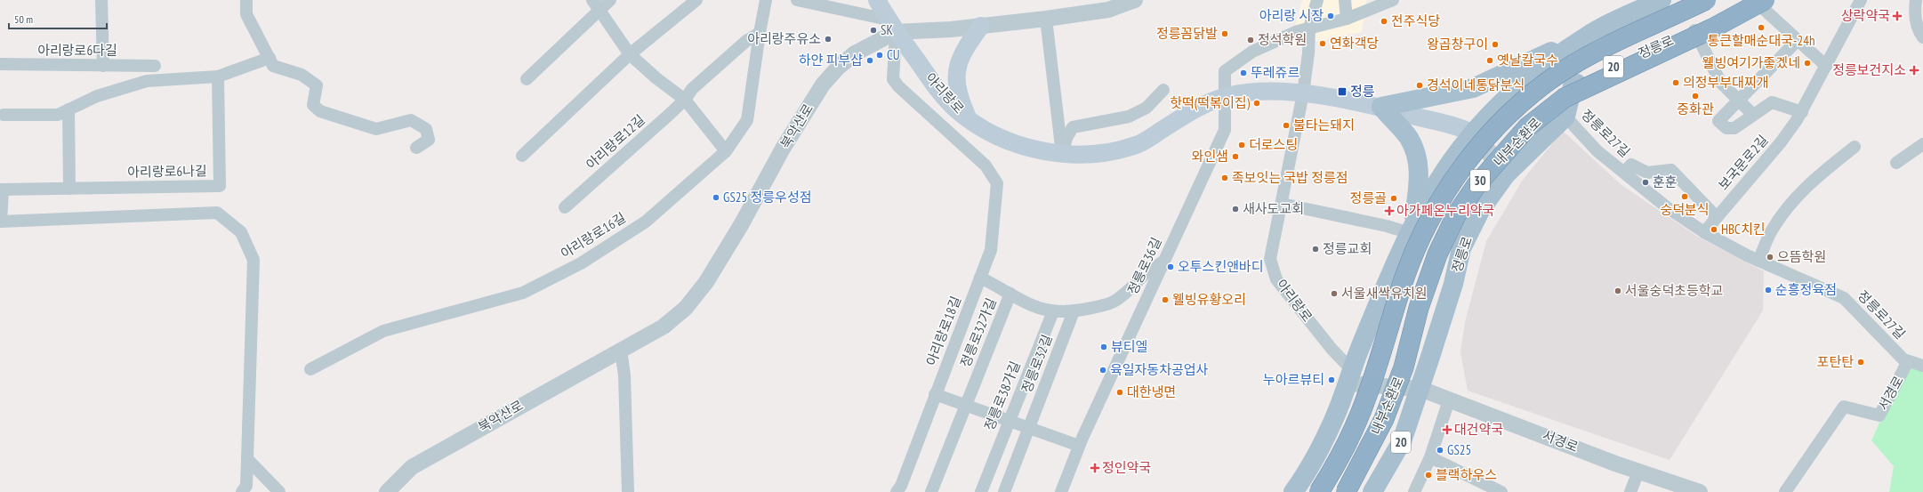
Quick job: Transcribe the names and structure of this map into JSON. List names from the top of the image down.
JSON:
{
  "streets": {
    "highway": ["내부순환로", "30"],
    "main road": ["정릉로", "20", "아리랑로"],
    "street": [
      "아리랑로6다길",
      "북악산로",
      "정릉로27길",
      "아리랑로12길",
      "보국문로2길",
      "아리랑로6나길",
      "아리랑로16길",
      "정릉로36길",
      "아리랑로18길",
      "정릉로32가길",
      "정릉로32길",
      "서경로",
      "정릉로38가길"
    ]
  },
  "crossings": [
    ["정릉로", "정릉로27길"],
    ["정릉로", "내부순환로"],
    ["정릉로", "서경로"],
    ["아리랑로", "북악산로"],
    ["아리랑로", "정릉로36길"],
    ["아리랑로", "아리랑로18길"],
    ["아리랑로", "서경로"],
    ["북악산로", "아리랑로18길"],
    ["정릉로27길", "보국문로2길"],
    ["정릉로27길", "서경로"],
    ["아리랑로12길", "아리랑로16길"],
    ["정릉로36길", "정릉로32가길"],
    ["정릉로32가길", "정릉로32길"],
    ["정릉로32가길", "정릉로38가길"]
  ],
  "places": {
    "other": [
      "아리랑 시장",
      "전주식당",
      "통큰할매순대국-24h",
      "SK",
      "정릉꼼닭발",
      "아리랑주유소",
      "정석학원",
      "연화객당",
      "왕곱창구이",
      "CU",
      "하얀 피부샵",
      "옛날칼국수",
      "웰빙여기가좋겠네",
      "뚜레쥬르",
      "의정부부대찌개",
      "경석이네통닭분식",
      "중화관",
      "핫떡(떡볶이집)",
      "불타는돼지",
      "더로스팅",
      "와인샘",
      "족보잇는 국밥 정릉점",
      "훈훈",
      "숭덕분식",
      "GS25 정릉우성점",
      "정릉골",
      "새사도교회",
      "HBC치킨",
      "정릉교회",
      "으뜸학원",
      "오투스킨앤바디",
      "순흥정육점",
      "서울숭덕초등학교",
      "서울새싹유치원",
      "웰빙유황오리",
      "뷰티엘",
      "포탄탄",
      "육일자동차공업사",
      "누아르뷰티",
      "대한냉면",
      "GS25",
      "블랙하우스"
    ],
    "health": [
      "상락약국",
      "정릉보건지소",
      "아가페온누리약국",
      "대건약국",
      "정인약국"
    ],
    "transit": ["정릉"]
  },
  "scale_bar": "50 m"
}
